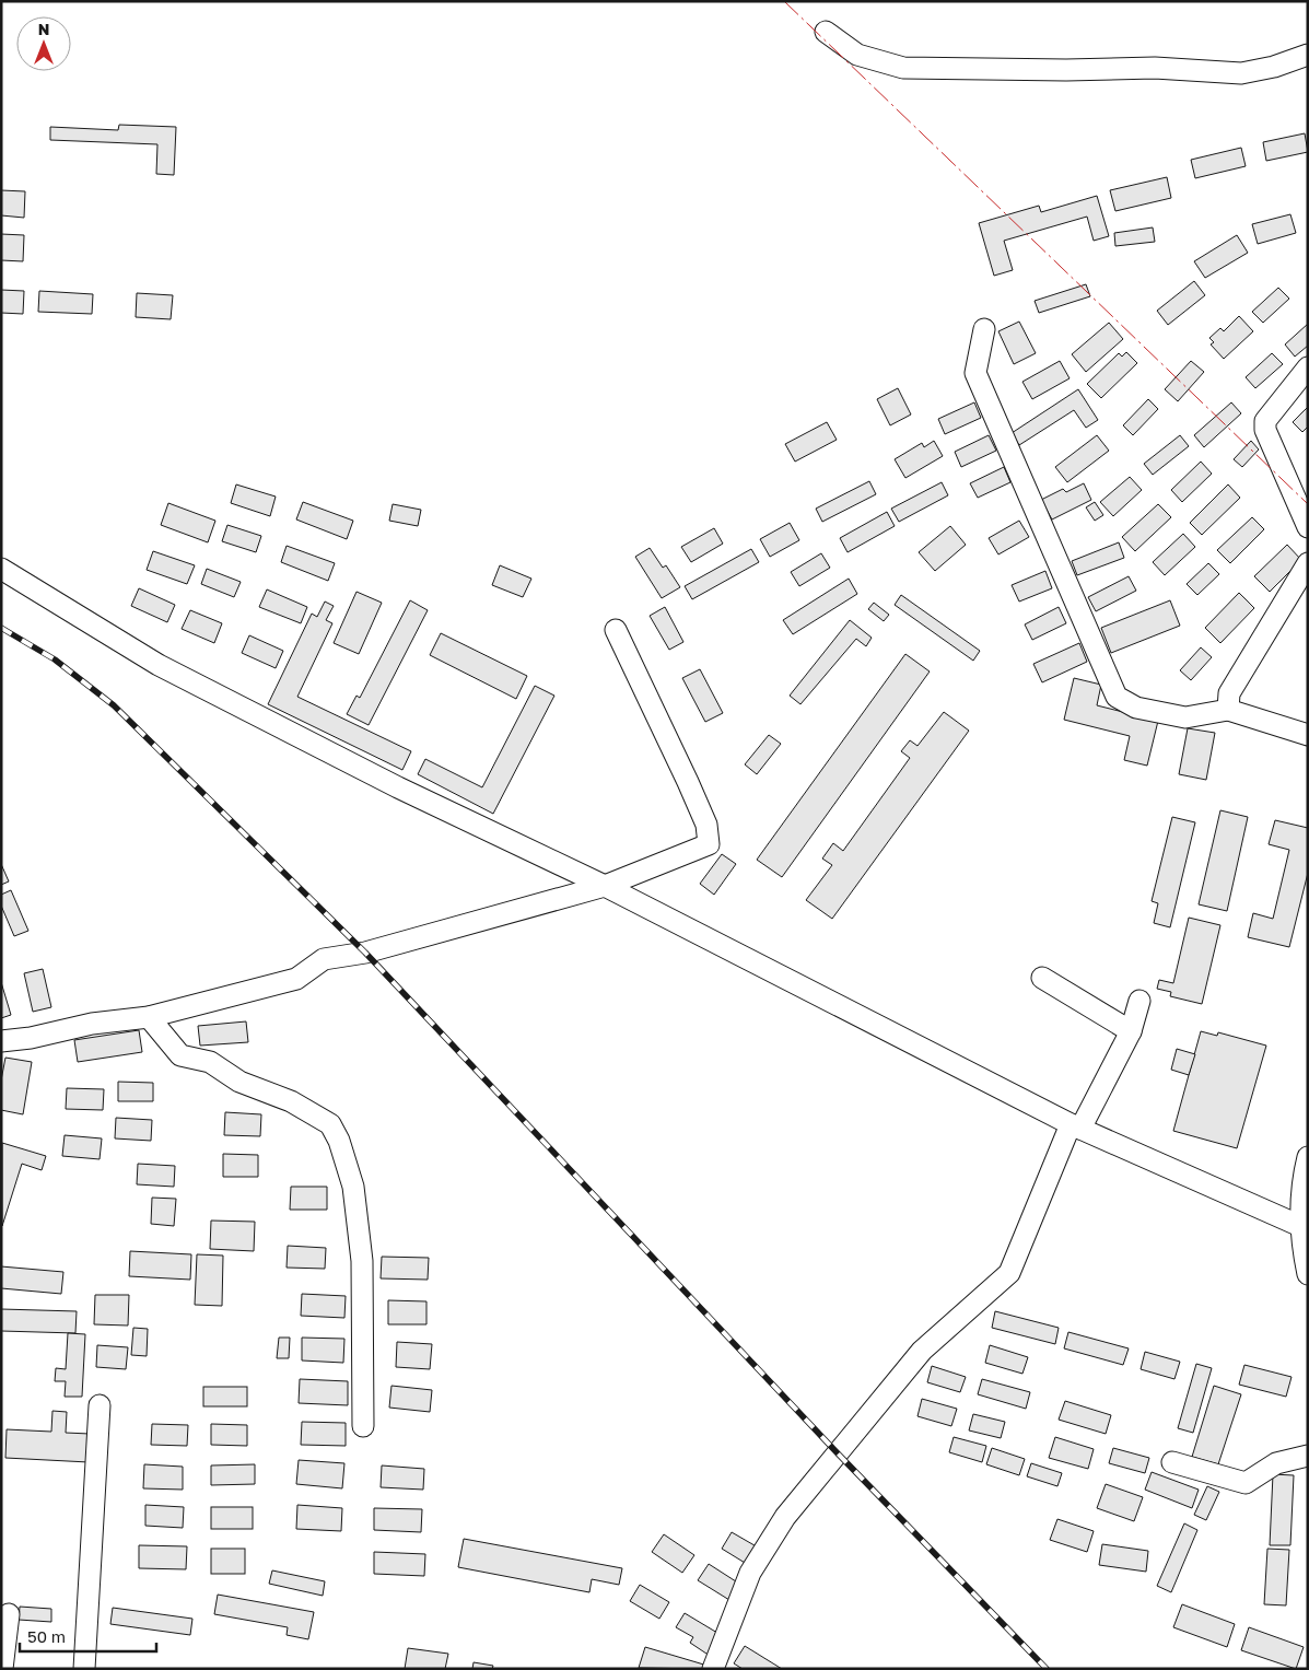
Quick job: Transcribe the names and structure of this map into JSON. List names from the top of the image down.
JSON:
{
  "scale_bar": "50 m",
  "north": "top"
}
